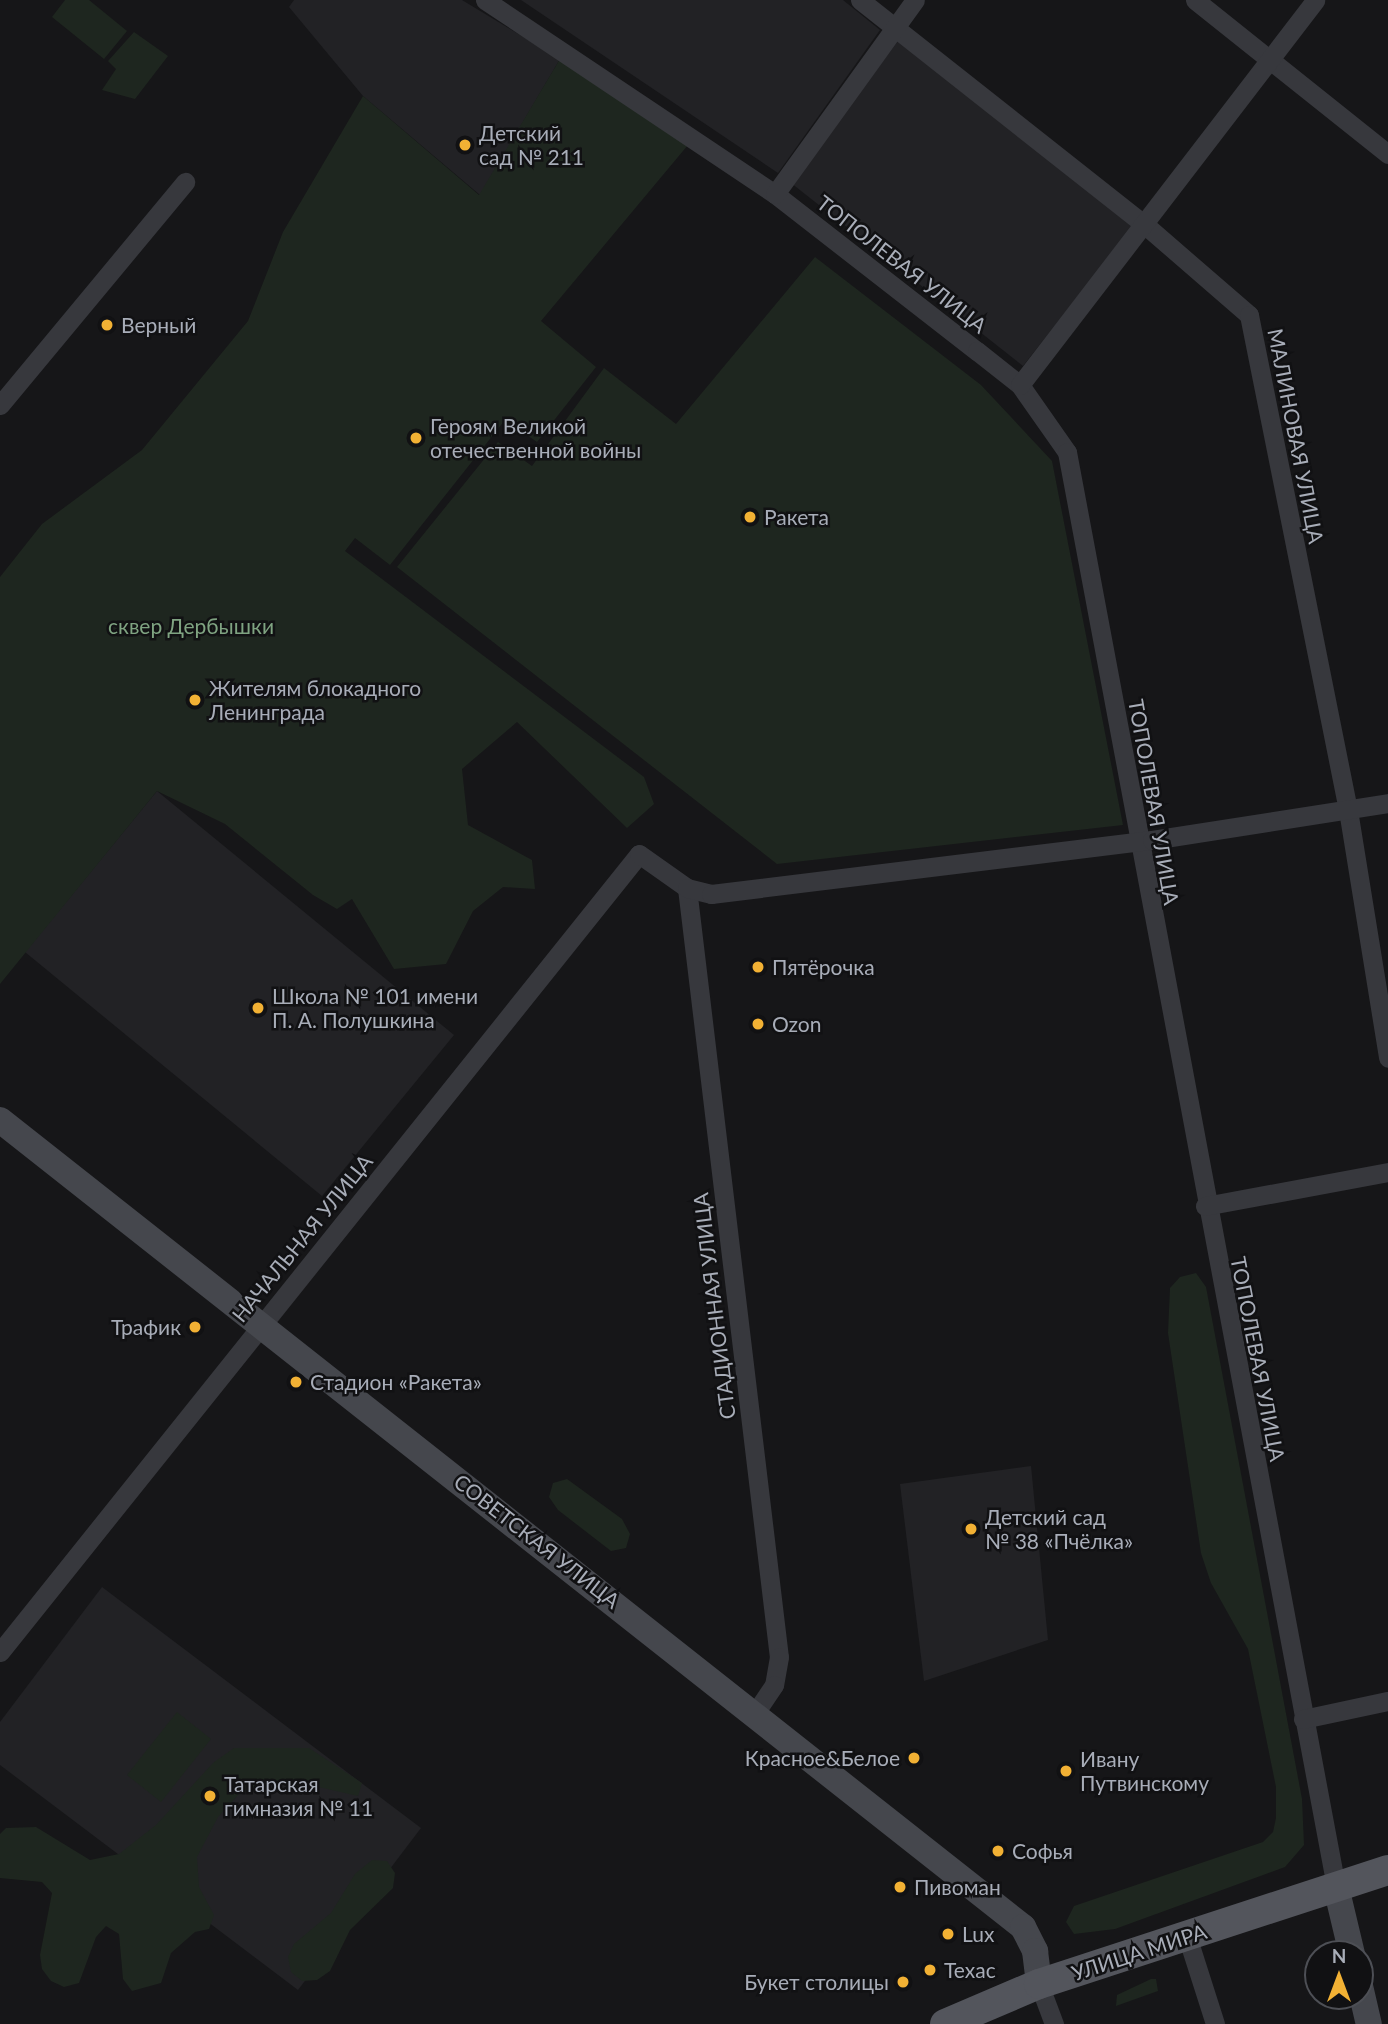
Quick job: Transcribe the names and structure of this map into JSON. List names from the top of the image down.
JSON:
{
  "streets": {
    "main road": ["УЛИЦА МИРА"],
    "street": [
      "ТОПОЛЕВАЯ УЛИЦА",
      "МАЛИНОВАЯ УЛИЦА",
      "НАЧАЛЬНАЯ УЛИЦА",
      "СТАДИОННАЯ УЛИЦА",
      "СОВЕТСКАЯ УЛИЦА"
    ]
  },
  "crossings": [
    ["ТОПОЛЕВАЯ УЛИЦА", "УЛИЦА МИРА"],
    ["НАЧАЛЬНАЯ УЛИЦА", "СТАДИОННАЯ УЛИЦА"],
    ["НАЧАЛЬНАЯ УЛИЦА", "СОВЕТСКАЯ УЛИЦА"],
    ["СТАДИОННАЯ УЛИЦА", "СОВЕТСКАЯ УЛИЦА"],
    ["СОВЕТСКАЯ УЛИЦА", "УЛИЦА МИРА"]
  ],
  "parks": ["сквер Дербышки"],
  "places": [
    "Детский сад № 211",
    "Верный",
    "Героям Великой отечественной войны",
    "Ракета",
    "Жителям блокадного Ленинграда",
    "Пятёрочка",
    "Школа № 101 имени П. А. Полушкина",
    "Ozon",
    "Трафик",
    "Стадион «Ракета»",
    "Детский сад № 38 «Пчёлка»",
    "Красное&Белое",
    "Ивану Путвинскому",
    "Татарская гимназия № 11",
    "Софья",
    "Пивоман",
    "Lux",
    "Техас",
    "Букет столицы"
  ],
  "north": "top"
}
